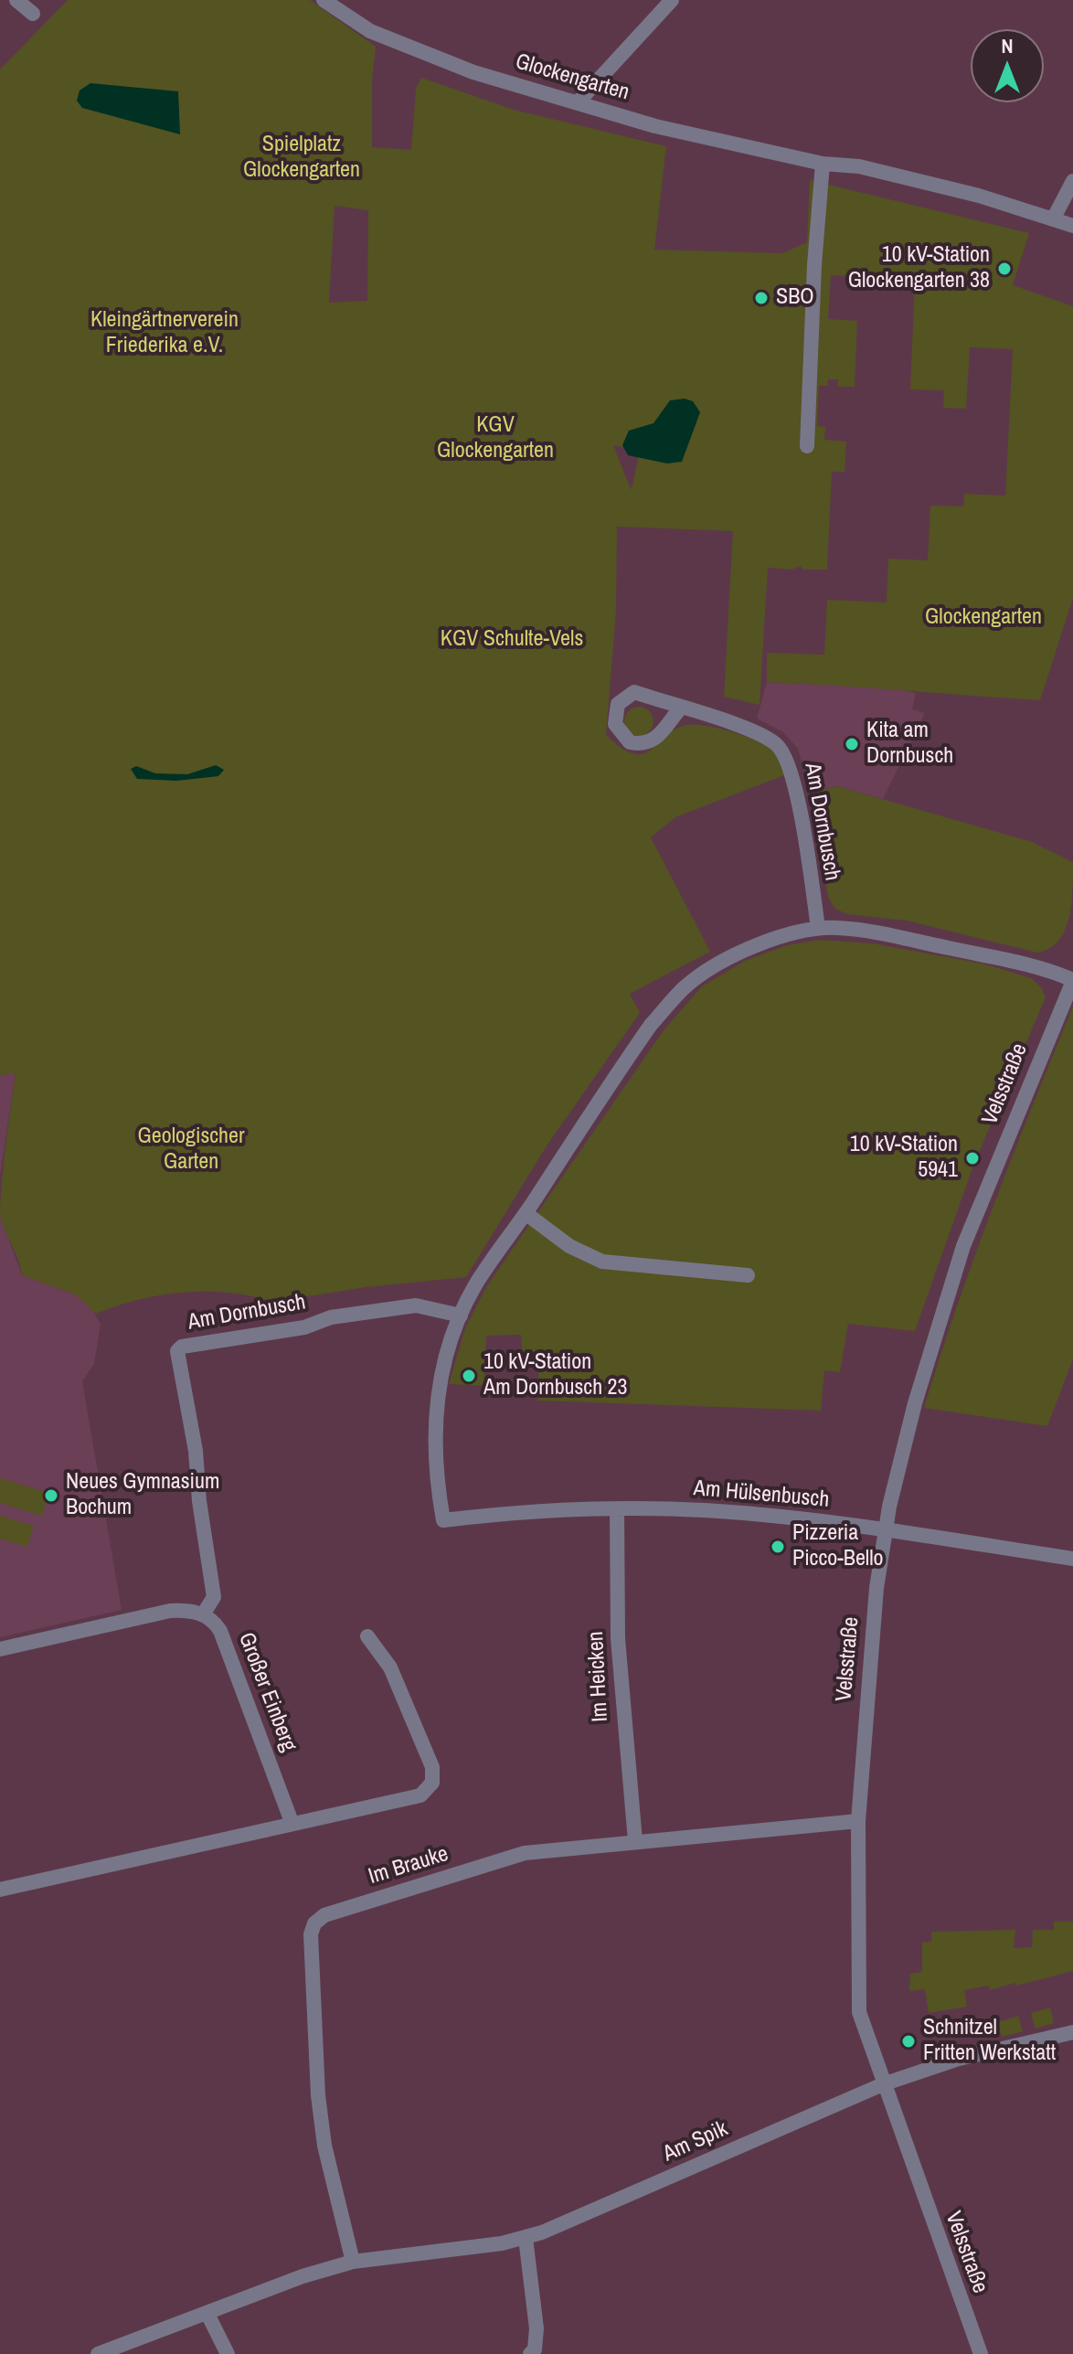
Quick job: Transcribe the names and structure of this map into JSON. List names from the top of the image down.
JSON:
{
  "streets": {
    "street": [
      "Glockengarten",
      "Am Dornbusch",
      "Velsstraße",
      "Am Hülsenbusch",
      "Im Heicken",
      "Großer Einberg",
      "Im Brauke",
      "Am Spik"
    ]
  },
  "crossings": [
    ["Am Dornbusch", "Am Hülsenbusch"],
    ["Am Dornbusch", "Großer Einberg"],
    ["Velsstraße", "Am Hülsenbusch"],
    ["Velsstraße", "Im Brauke"],
    ["Velsstraße", "Am Spik"],
    ["Am Hülsenbusch", "Im Heicken"],
    ["Im Heicken", "Im Brauke"],
    ["Im Brauke", "Am Spik"]
  ],
  "parks": [
    "Spielplatz Glockengarten",
    "Kleingärtnerverein Friederika e.V.",
    "KGV Glockengarten",
    "Glockengarten",
    "KGV Schulte-Vels",
    "Geologischer Garten"
  ],
  "places": [
    "10 kV-Station Glockengarten 38",
    "SBO",
    "Kita am Dornbusch",
    "10 kV-Station 5941",
    "10 kV-Station Am Dornbusch 23",
    "Neues Gymnasium Bochum",
    "Pizzeria Picco-Bello",
    "Schnitzel Fritten Werkstatt"
  ],
  "north": "top"
}
